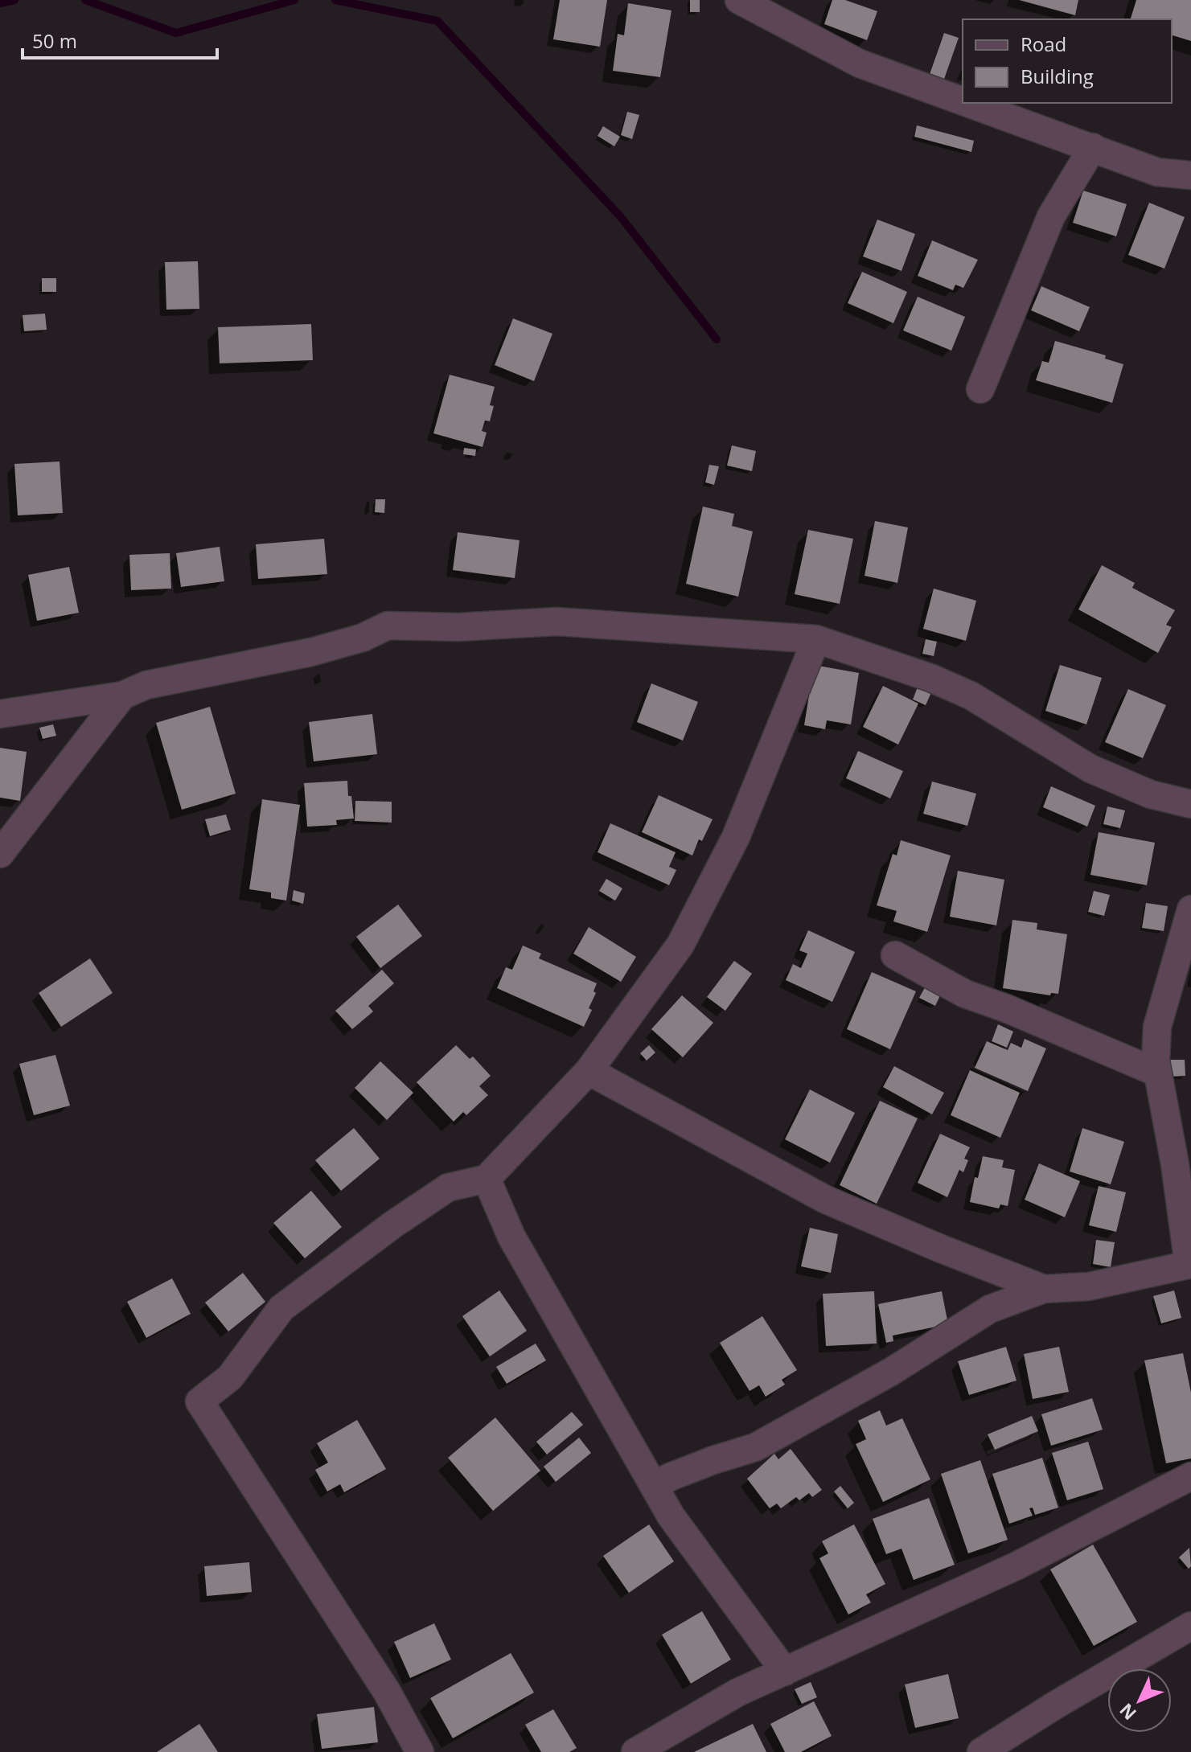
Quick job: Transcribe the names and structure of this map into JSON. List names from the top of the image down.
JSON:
{
  "legend": ["Road", "Building"],
  "scale_bar": "50 m",
  "north": "bottom left"
}
